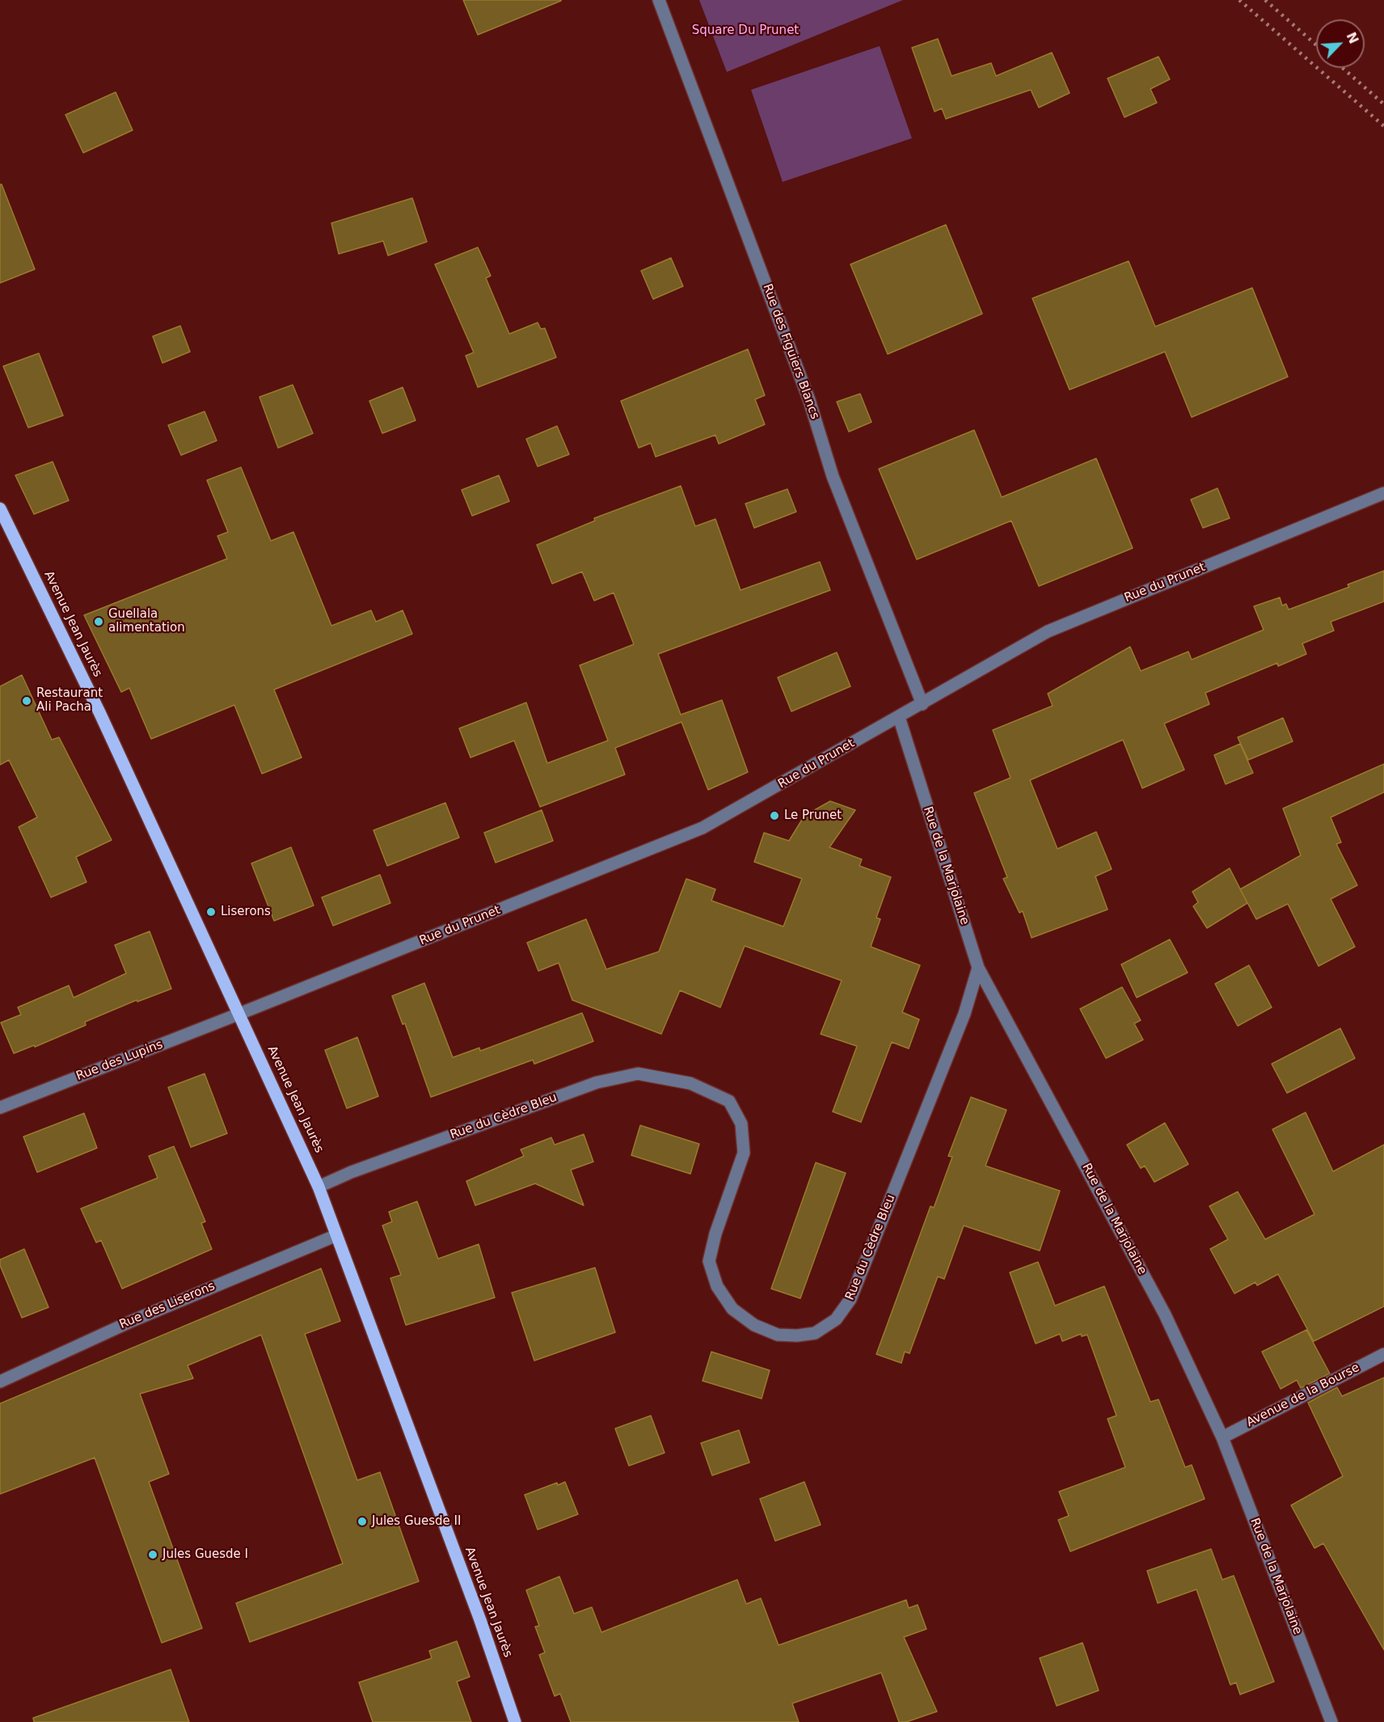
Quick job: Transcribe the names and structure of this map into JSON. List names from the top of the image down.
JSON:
{
  "streets": {
    "main road": ["Avenue Jean Jaurès"],
    "street": [
      "Rue des Figuiers Blancs",
      "Rue du Prunet",
      "Rue de la Marjolaine",
      "Rue des Lupins",
      "Rue du Cèdre Bleu",
      "Rue des Liserons",
      "Avenue de la Bourse"
    ]
  },
  "crossings": [
    ["Rue des Figuiers Blancs", "Rue du Prunet"],
    ["Rue du Prunet", "Avenue Jean Jaurès"],
    ["Rue du Prunet", "Rue de la Marjolaine"],
    ["Rue du Prunet", "Rue des Lupins"],
    ["Avenue Jean Jaurès", "Rue des Lupins"],
    ["Avenue Jean Jaurès", "Rue du Cèdre Bleu"],
    ["Avenue Jean Jaurès", "Rue des Liserons"],
    ["Rue de la Marjolaine", "Rue du Cèdre Bleu"],
    ["Rue de la Marjolaine", "Avenue de la Bourse"]
  ],
  "parks": ["Square Du Prunet"],
  "places": [
    "Guellala alimentation",
    "Restaurant Ali Pacha",
    "Le Prunet",
    "Liserons",
    "Jules Guesde II",
    "Jules Guesde I"
  ],
  "north": "top right"
}
